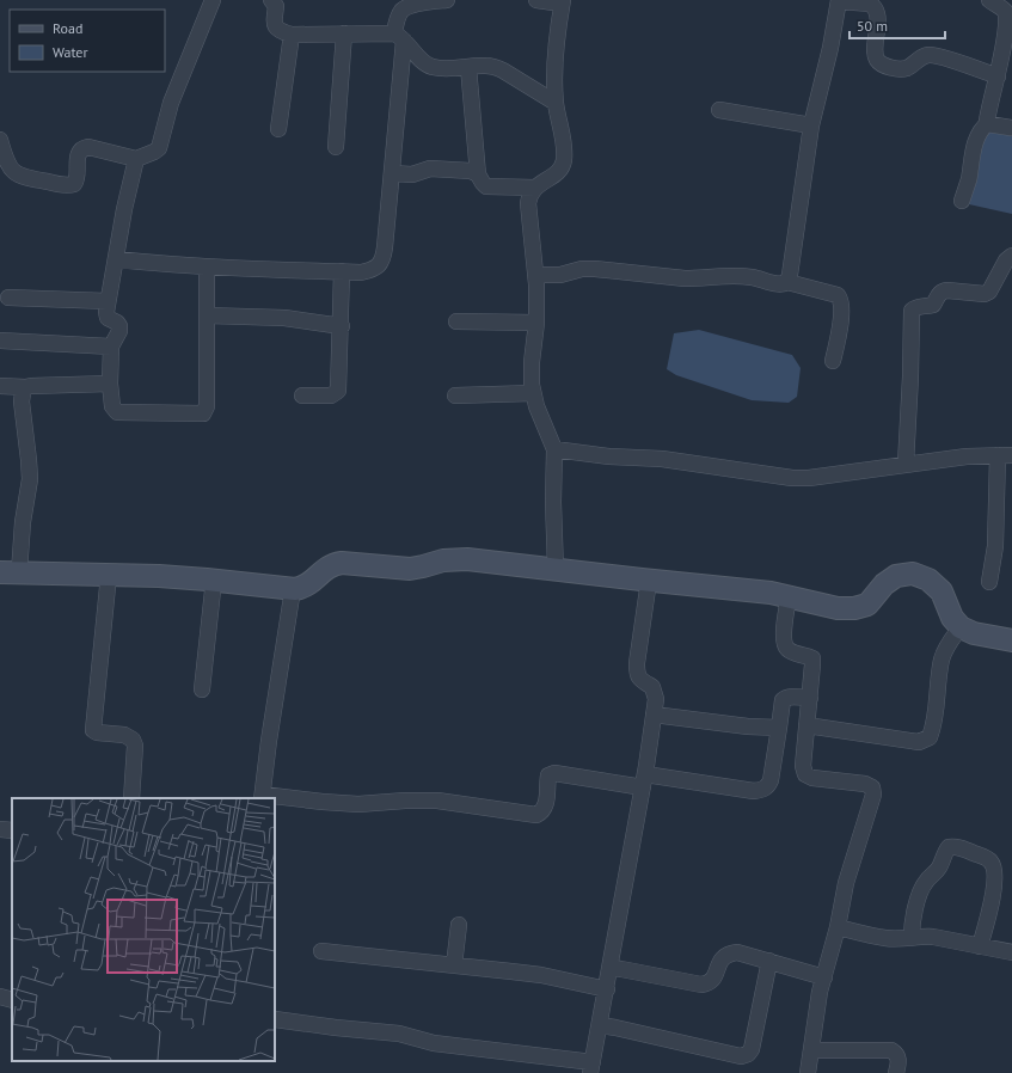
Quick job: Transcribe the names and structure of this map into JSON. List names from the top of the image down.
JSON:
{
  "legend": ["Road", "Water"],
  "scale_bar": "50 m"
}
